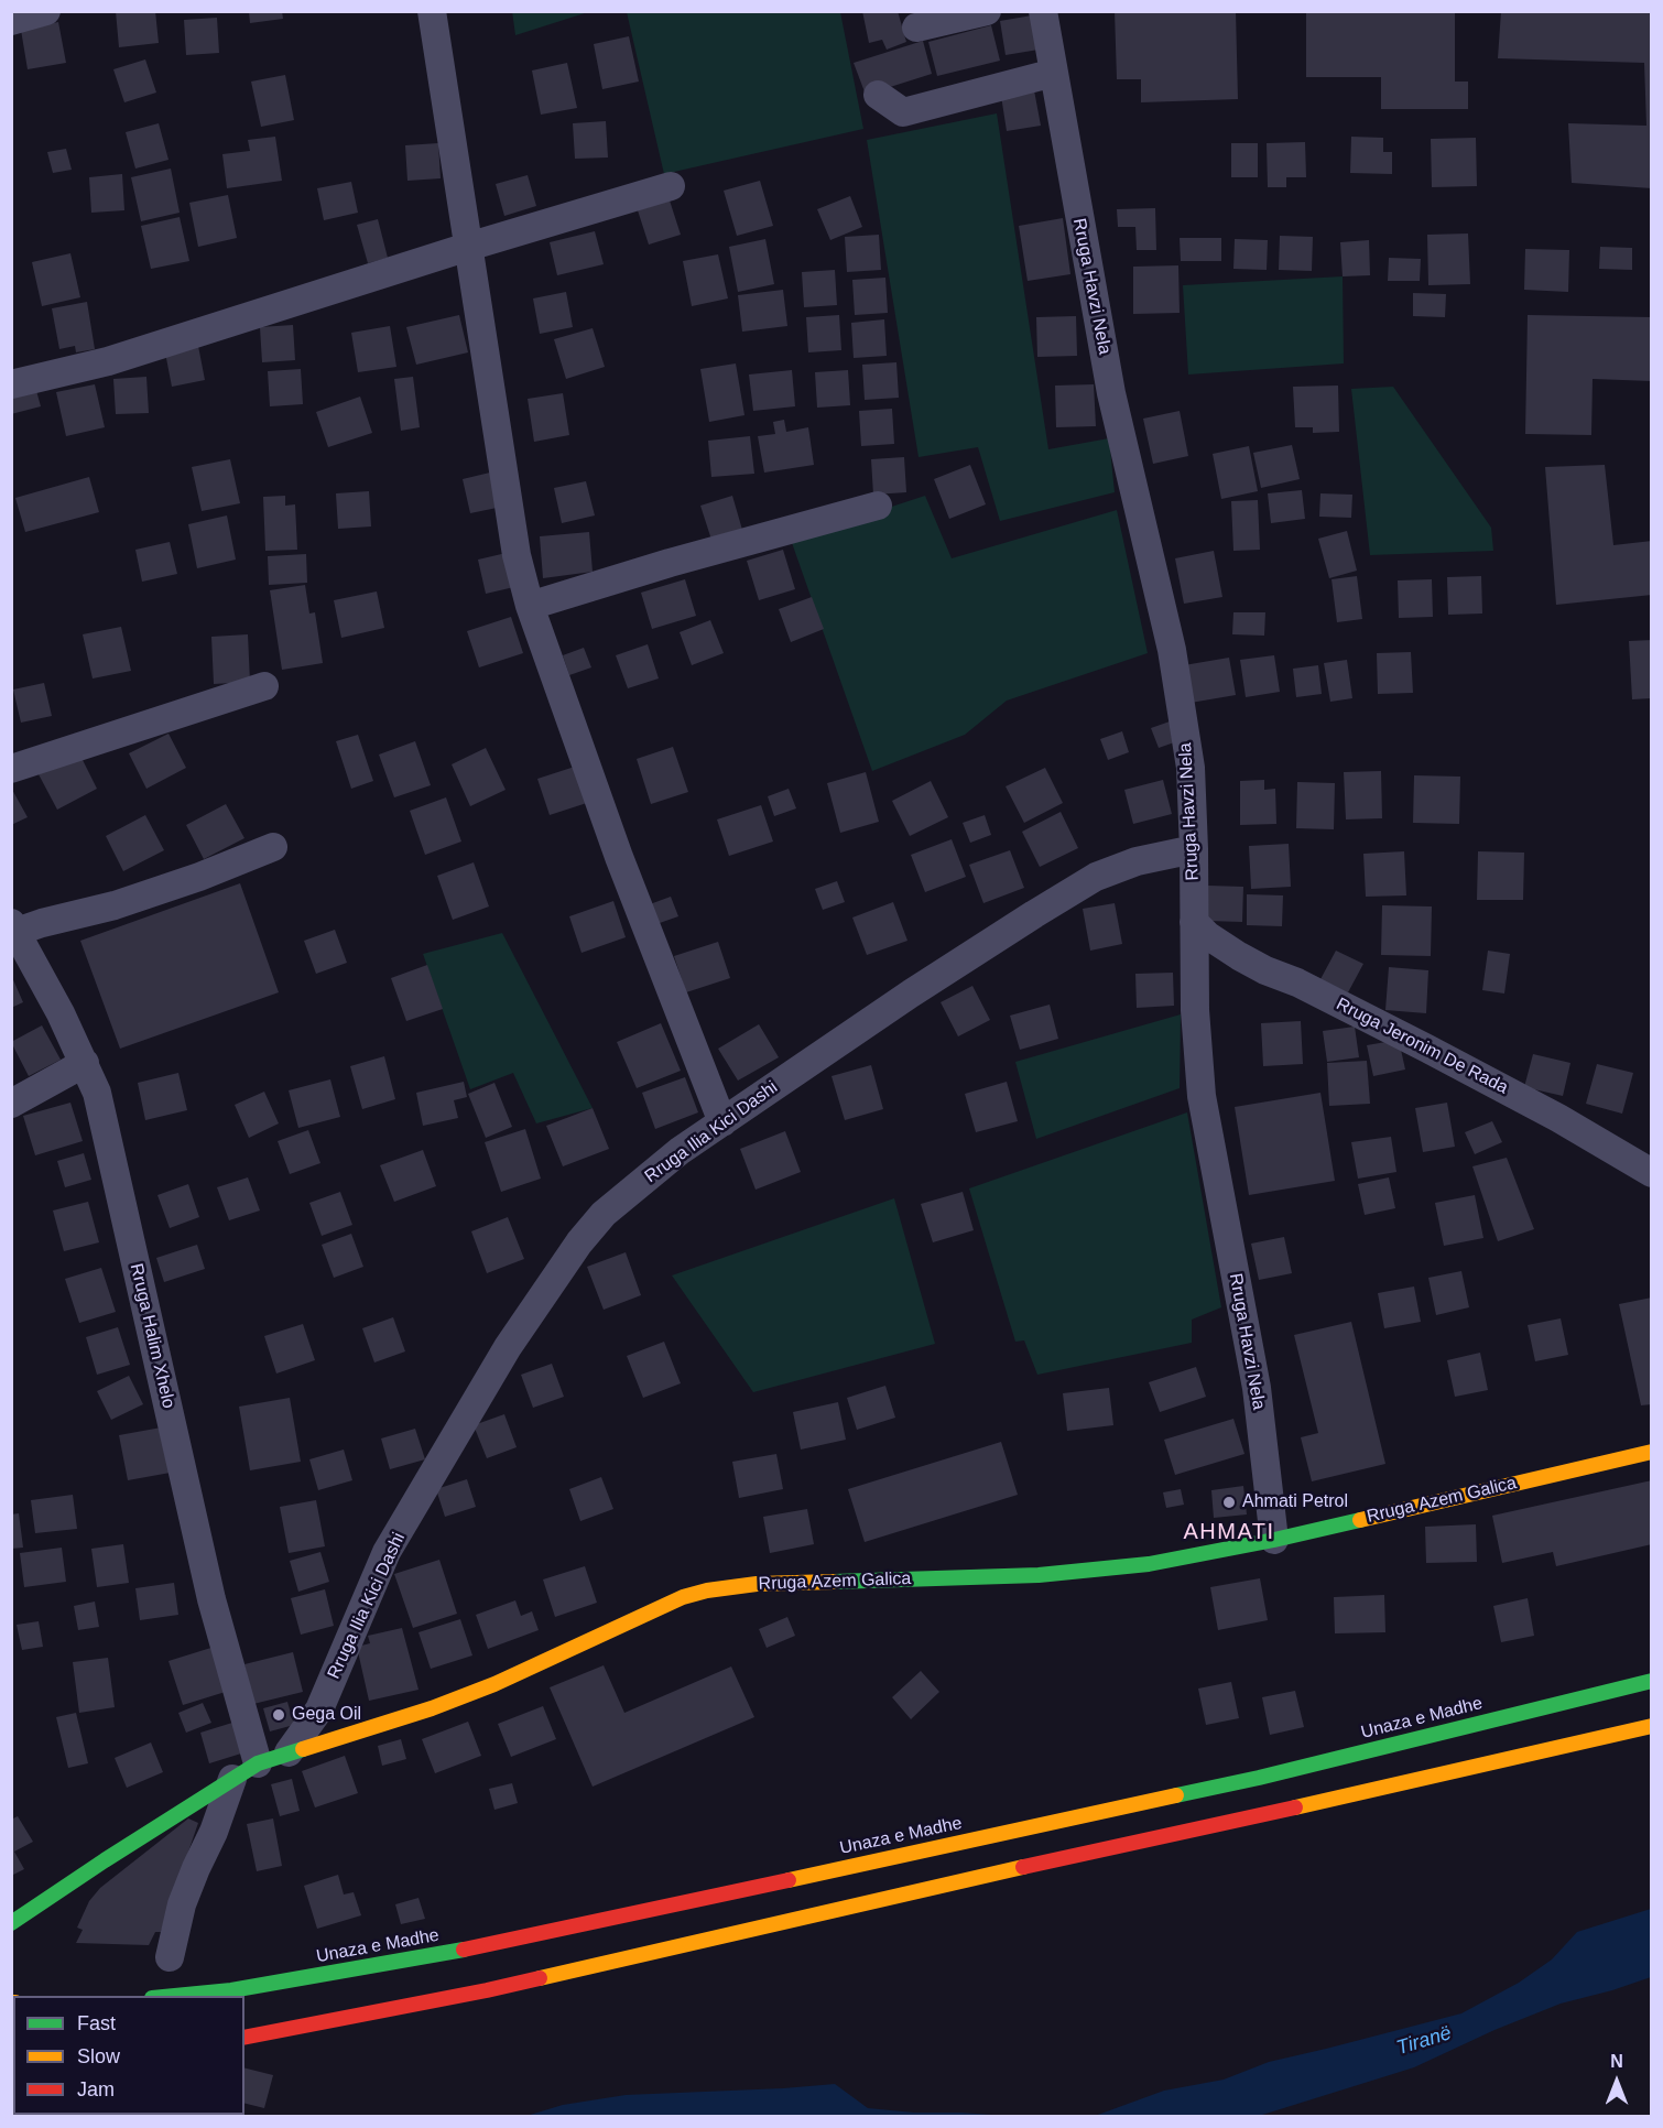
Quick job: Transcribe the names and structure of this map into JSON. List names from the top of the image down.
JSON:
{
  "streets": {
    "main road": ["Rruga Azem Galica", "Unaza e Madhe"],
    "street": [
      "Rruga Havzi Nela",
      "Rruga Jeronim De Rada",
      "Rruga Ilia Kici Dashi",
      "Rruga Halim Xhelo"
    ]
  },
  "crossings": [
    ["Rruga Havzi Nela", "Rruga Jeronim De Rada"],
    ["Rruga Havzi Nela", "Rruga Ilia Kici Dashi"],
    ["Rruga Havzi Nela", "Rruga Azem Galica"],
    ["Rruga Ilia Kici Dashi", "Rruga Azem Galica"],
    ["Rruga Halim Xhelo", "Rruga Azem Galica"]
  ],
  "districts": ["AHMATI"],
  "water": ["Tiranë"],
  "places": ["Ahmati Petrol", "Gega Oil"],
  "legend": ["Fast", "Slow", "Jam"],
  "north": "top"
}
